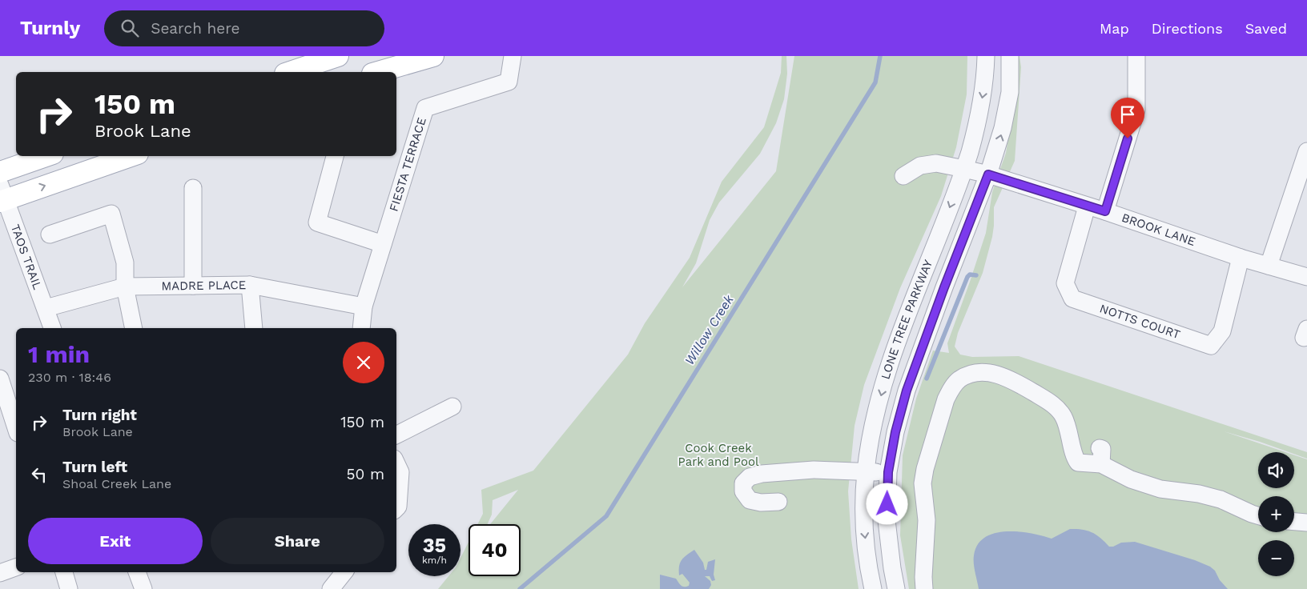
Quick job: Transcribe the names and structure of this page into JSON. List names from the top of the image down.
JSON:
{
  "streets": {
    "street": [
      "FIESTA TERRACE",
      "BROOK LANE",
      "TAOS TRAIL",
      "MADRE PLACE",
      "LONE TREE PARKWAY",
      "NOTTS COURT"
    ]
  },
  "crossings": [
    ["FIESTA TERRACE", "MADRE PLACE"],
    ["BROOK LANE", "LONE TREE PARKWAY"],
    ["BROOK LANE", "NOTTS COURT"],
    ["TAOS TRAIL", "MADRE PLACE"]
  ],
  "water": ["Willow Creek"],
  "parks": ["Cook Creek Park and Pool"],
  "page": {
    "header": "Turnly",
    "search": "Search here",
    "nav": ["Map", "Directions", "Saved"],
    "turn": ["150 m", "Brook Lane"],
    "heading": ["1 min", "230 m · 18:46"],
    "list": [
      {
        "name": "Turn right",
        "note": "Brook Lane",
        "value": "150 m"
      },
      {
        "name": "Turn left",
        "note": "Shoal Creek Lane",
        "value": "50 m"
      }
    ],
    "map_buttons": ["+", "−"],
    "buttons": ["Exit", "Share"],
    "speed": "35 km/h",
    "limit": "40"
  }
}
